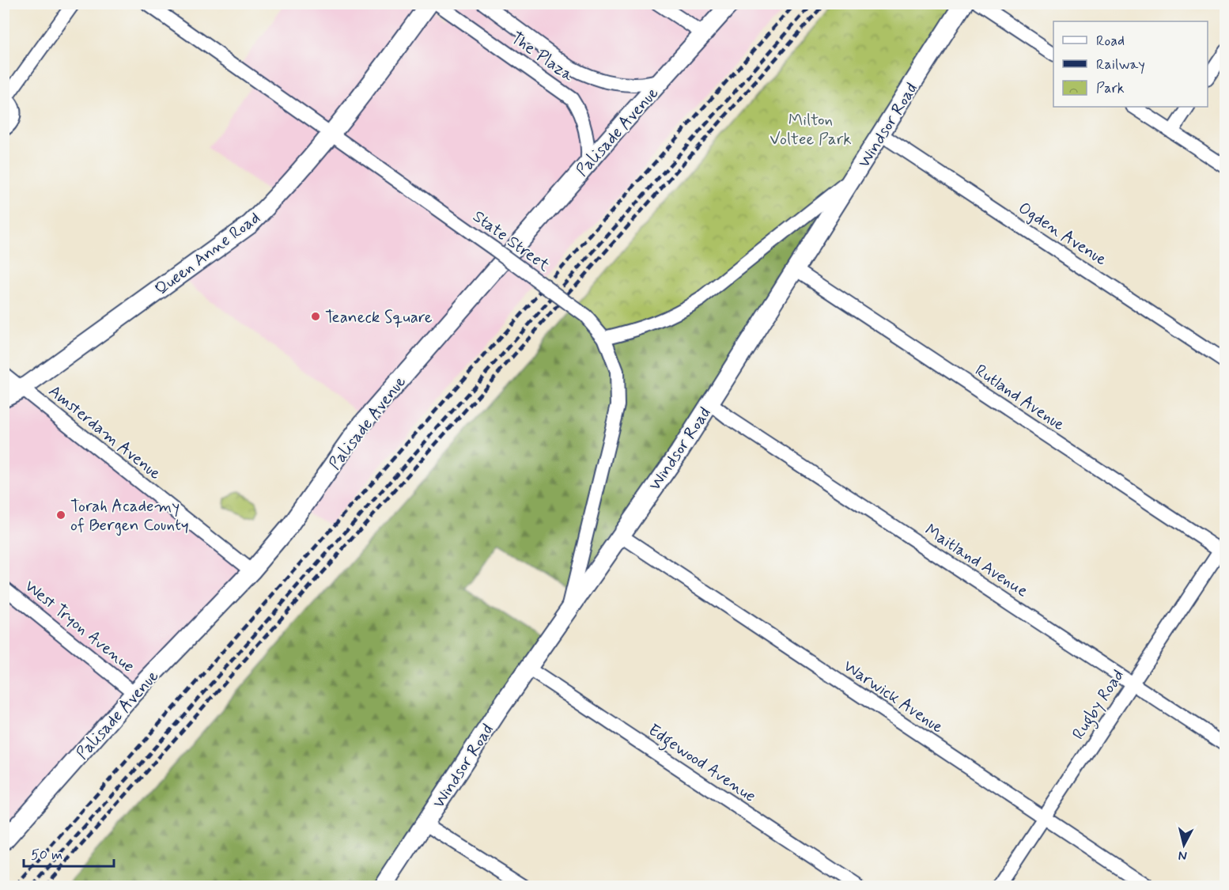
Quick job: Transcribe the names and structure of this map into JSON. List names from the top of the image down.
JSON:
{
  "streets": {
    "street": [
      "The Plaza",
      "Windsor Road",
      "Palisade Avenue",
      "Ogden Avenue",
      "State Street",
      "Queen Anne Road",
      "Rutland Avenue",
      "Amsterdam Avenue",
      "Maitland Avenue",
      "West Tryon Avenue",
      "Warwick Avenue",
      "Rugby Road",
      "Edgewood Avenue"
    ]
  },
  "crossings": [
    ["The Plaza", "Palisade Avenue"],
    ["Windsor Road", "Ogden Avenue"],
    ["Windsor Road", "State Street"],
    ["Windsor Road", "Rutland Avenue"],
    ["Windsor Road", "Maitland Avenue"],
    ["Windsor Road", "Warwick Avenue"],
    ["Windsor Road", "Edgewood Avenue"],
    ["Palisade Avenue", "Amsterdam Avenue"],
    ["Palisade Avenue", "West Tryon Avenue"],
    ["State Street", "Queen Anne Road"],
    ["Queen Anne Road", "Amsterdam Avenue"],
    ["Rutland Avenue", "Rugby Road"],
    ["Maitland Avenue", "Rugby Road"],
    ["Warwick Avenue", "Rugby Road"]
  ],
  "parks": ["Milton Voltee Park"],
  "places": ["Teaneck Square", "Torah Academy of Bergen County"],
  "legend": ["Road", "Railway", "Park"],
  "scale_bar": "50 m",
  "north": "bottom"
}
